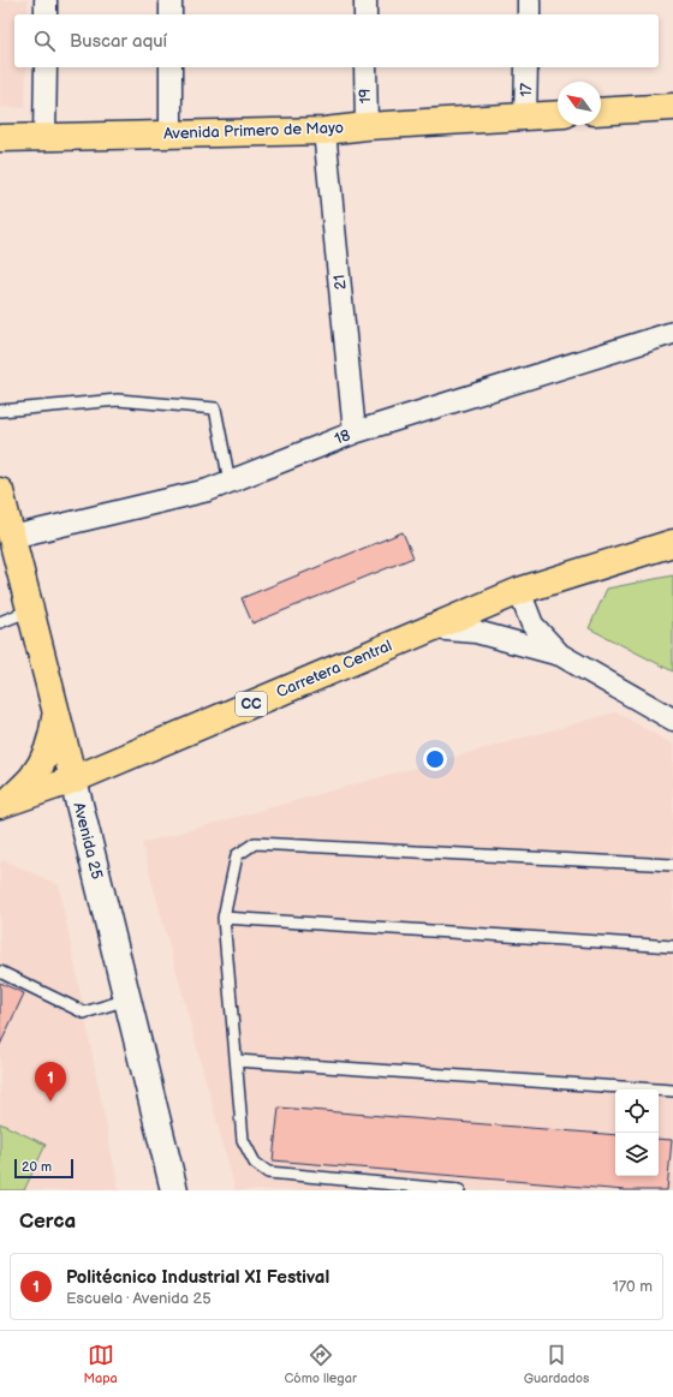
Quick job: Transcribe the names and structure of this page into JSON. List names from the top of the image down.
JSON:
{
  "streets": {
    "main road": [
      "Avenida Primero de Mayo",
      "Carretera Central",
      "CC",
      "Avenida 25"
    ],
    "street": [
      "17",
      "19",
      "21",
      "18"
    ]
  },
  "crossings": [
    ["17", "Avenida Primero de Mayo"],
    ["19", "Avenida Primero de Mayo"],
    ["Avenida Primero de Mayo", "21"],
    ["21", "18"],
    ["18", "Avenida 25"],
    ["Carretera Central", "Avenida 25"]
  ],
  "scale_bar": "20 m",
  "north": "top left",
  "page": {
    "search": "Buscar aquí",
    "pins": "1",
    "scale": "20 m",
    "heading": "Cerca",
    "list": [
      {
        "mark": "1",
        "name": "Politécnico Industrial XI Festival",
        "note": "Escuela · Avenida 25",
        "value": "170 m"
      }
    ],
    "nav": ["Mapa", "Cómo llegar", "Guardados"]
  }
}
